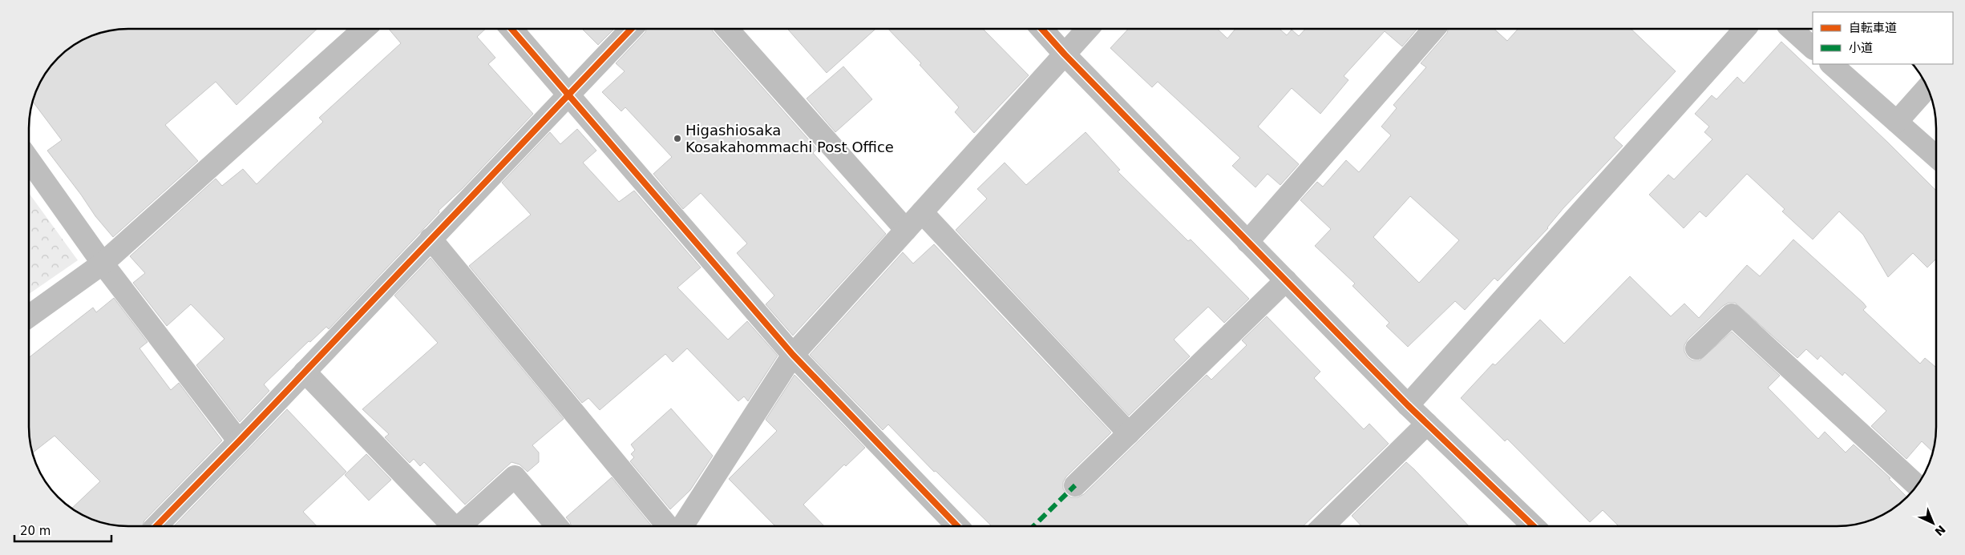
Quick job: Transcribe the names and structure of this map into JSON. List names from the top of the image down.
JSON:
{
  "places": ["Higashiosaka Kosakahommachi Post Office"],
  "legend": ["自転車道", "小道"],
  "scale_bar": "20 m",
  "north": "bottom right"
}
